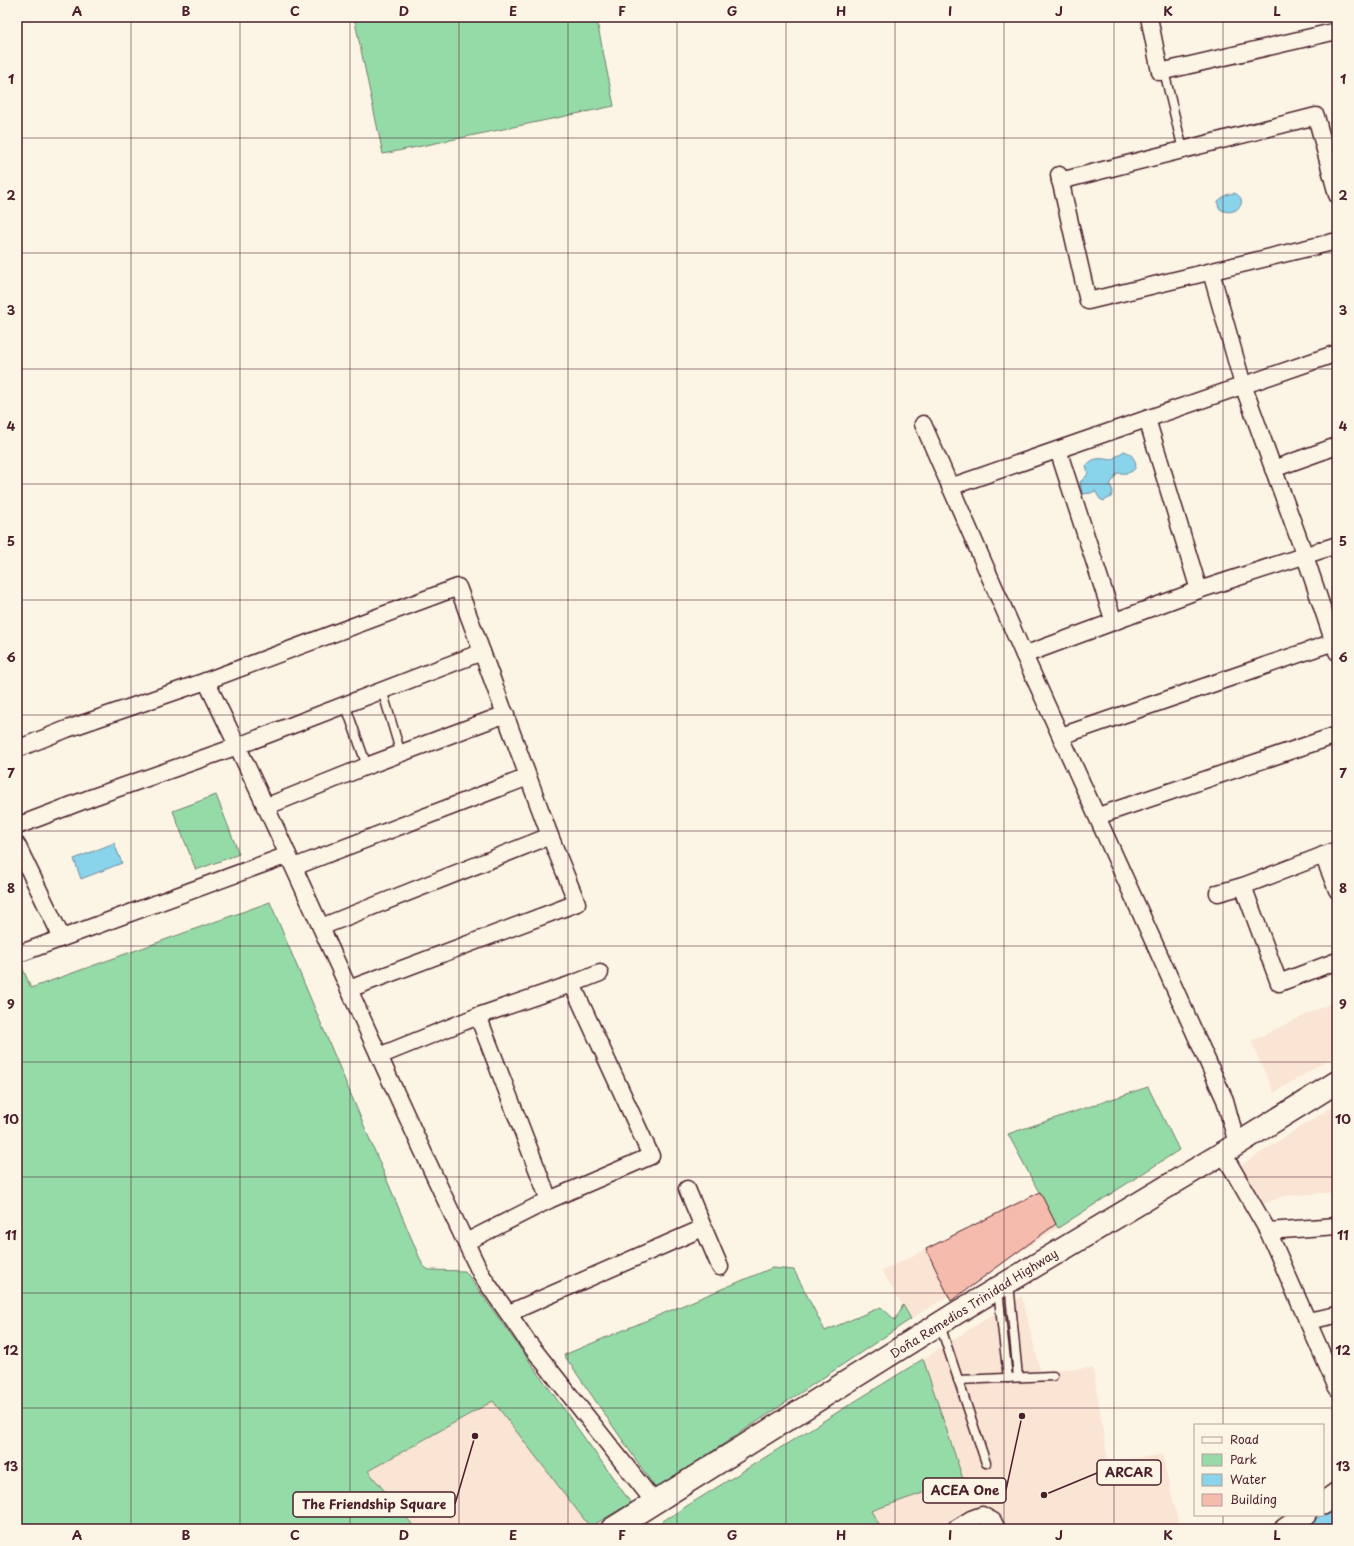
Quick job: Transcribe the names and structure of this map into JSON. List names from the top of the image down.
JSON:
{
  "streets": {
    "highway": ["Doña Remedios Trinidad Highway"]
  },
  "places": ["ACEA One", "The Friendship Square", "ARCAR"],
  "legend": [
    "Road",
    "Park",
    "Water",
    "Building"
  ],
  "grid": {
    "columns": [
      "A",
      "B",
      "C",
      "D",
      "E",
      "F",
      "G",
      "H",
      "I",
      "J",
      "K",
      "L"
    ],
    "rows": [
      "1",
      "2",
      "3",
      "4",
      "5",
      "6",
      "7",
      "8",
      "9",
      "10",
      "11",
      "12",
      "13"
    ]
  }
}
